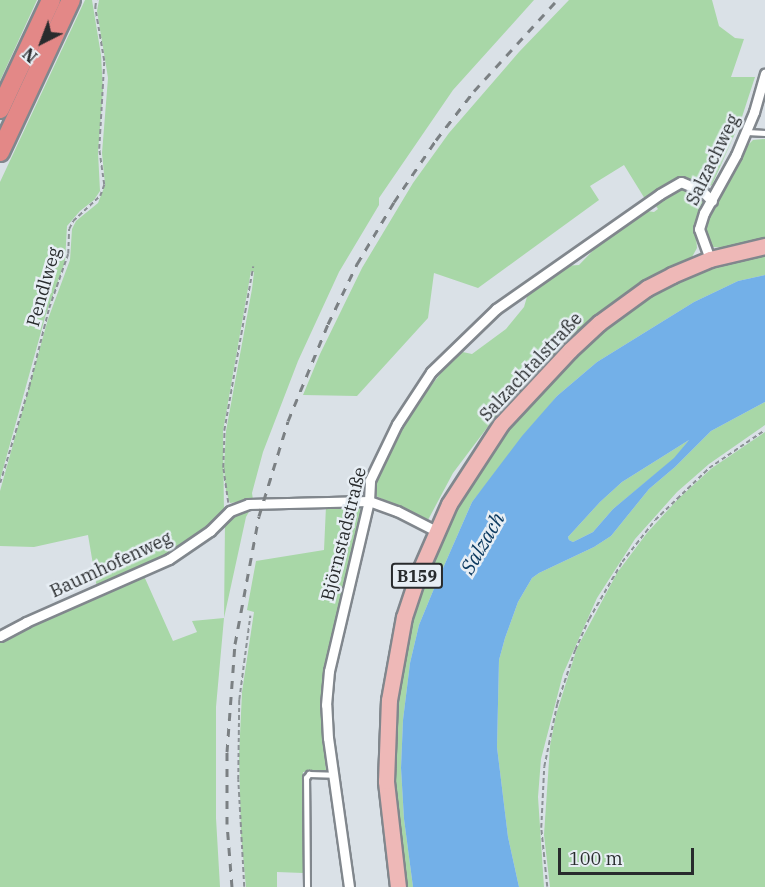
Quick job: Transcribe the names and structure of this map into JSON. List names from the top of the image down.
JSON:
{
  "streets": {
    "main road": ["Salzachtalstraße", "B159"],
    "street": ["Salzachweg", "Björnstadstraße", "Baumhofenweg"],
    "path": ["Pendlweg"]
  },
  "crossings": [
    ["Salzachweg", "Salzachtalstraße"],
    ["Salzachweg", "Björnstadstraße"]
  ],
  "water": ["Salzach"],
  "scale_bar": "100 m",
  "north": "bottom left"
}
